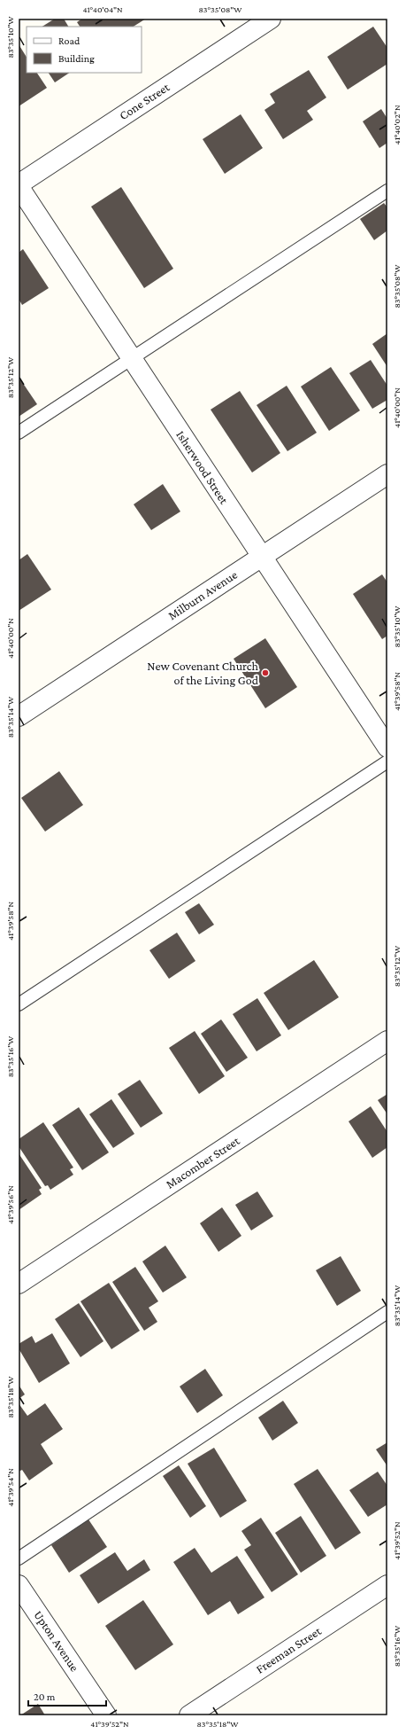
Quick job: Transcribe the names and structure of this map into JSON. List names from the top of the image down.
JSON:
{
  "streets": {
    "street": [
      "Cone Street",
      "Isherwood Street",
      "Milburn Avenue",
      "Macomber Street",
      "Upton Avenue",
      "Freeman Street"
    ]
  },
  "crossings": [
    ["Cone Street", "Isherwood Street"],
    ["Isherwood Street", "Milburn Avenue"]
  ],
  "places": ["New Covenant Church of the Living God"],
  "legend": ["Road", "Building"],
  "scale_bar": "20 m",
  "coordinates": [
    "41°40'04\"N",
    "83°35'08\"W",
    "83°35'10\"W",
    "41°40'02\"N",
    "83°35'12\"W",
    "41°40'00\"N",
    "41°39'58\"N",
    "83°35'14\"W",
    "83°35'16\"W",
    "41°39'56\"N",
    "83°35'18\"W",
    "41°39'54\"N",
    "41°39'52\"N"
  ]
}
